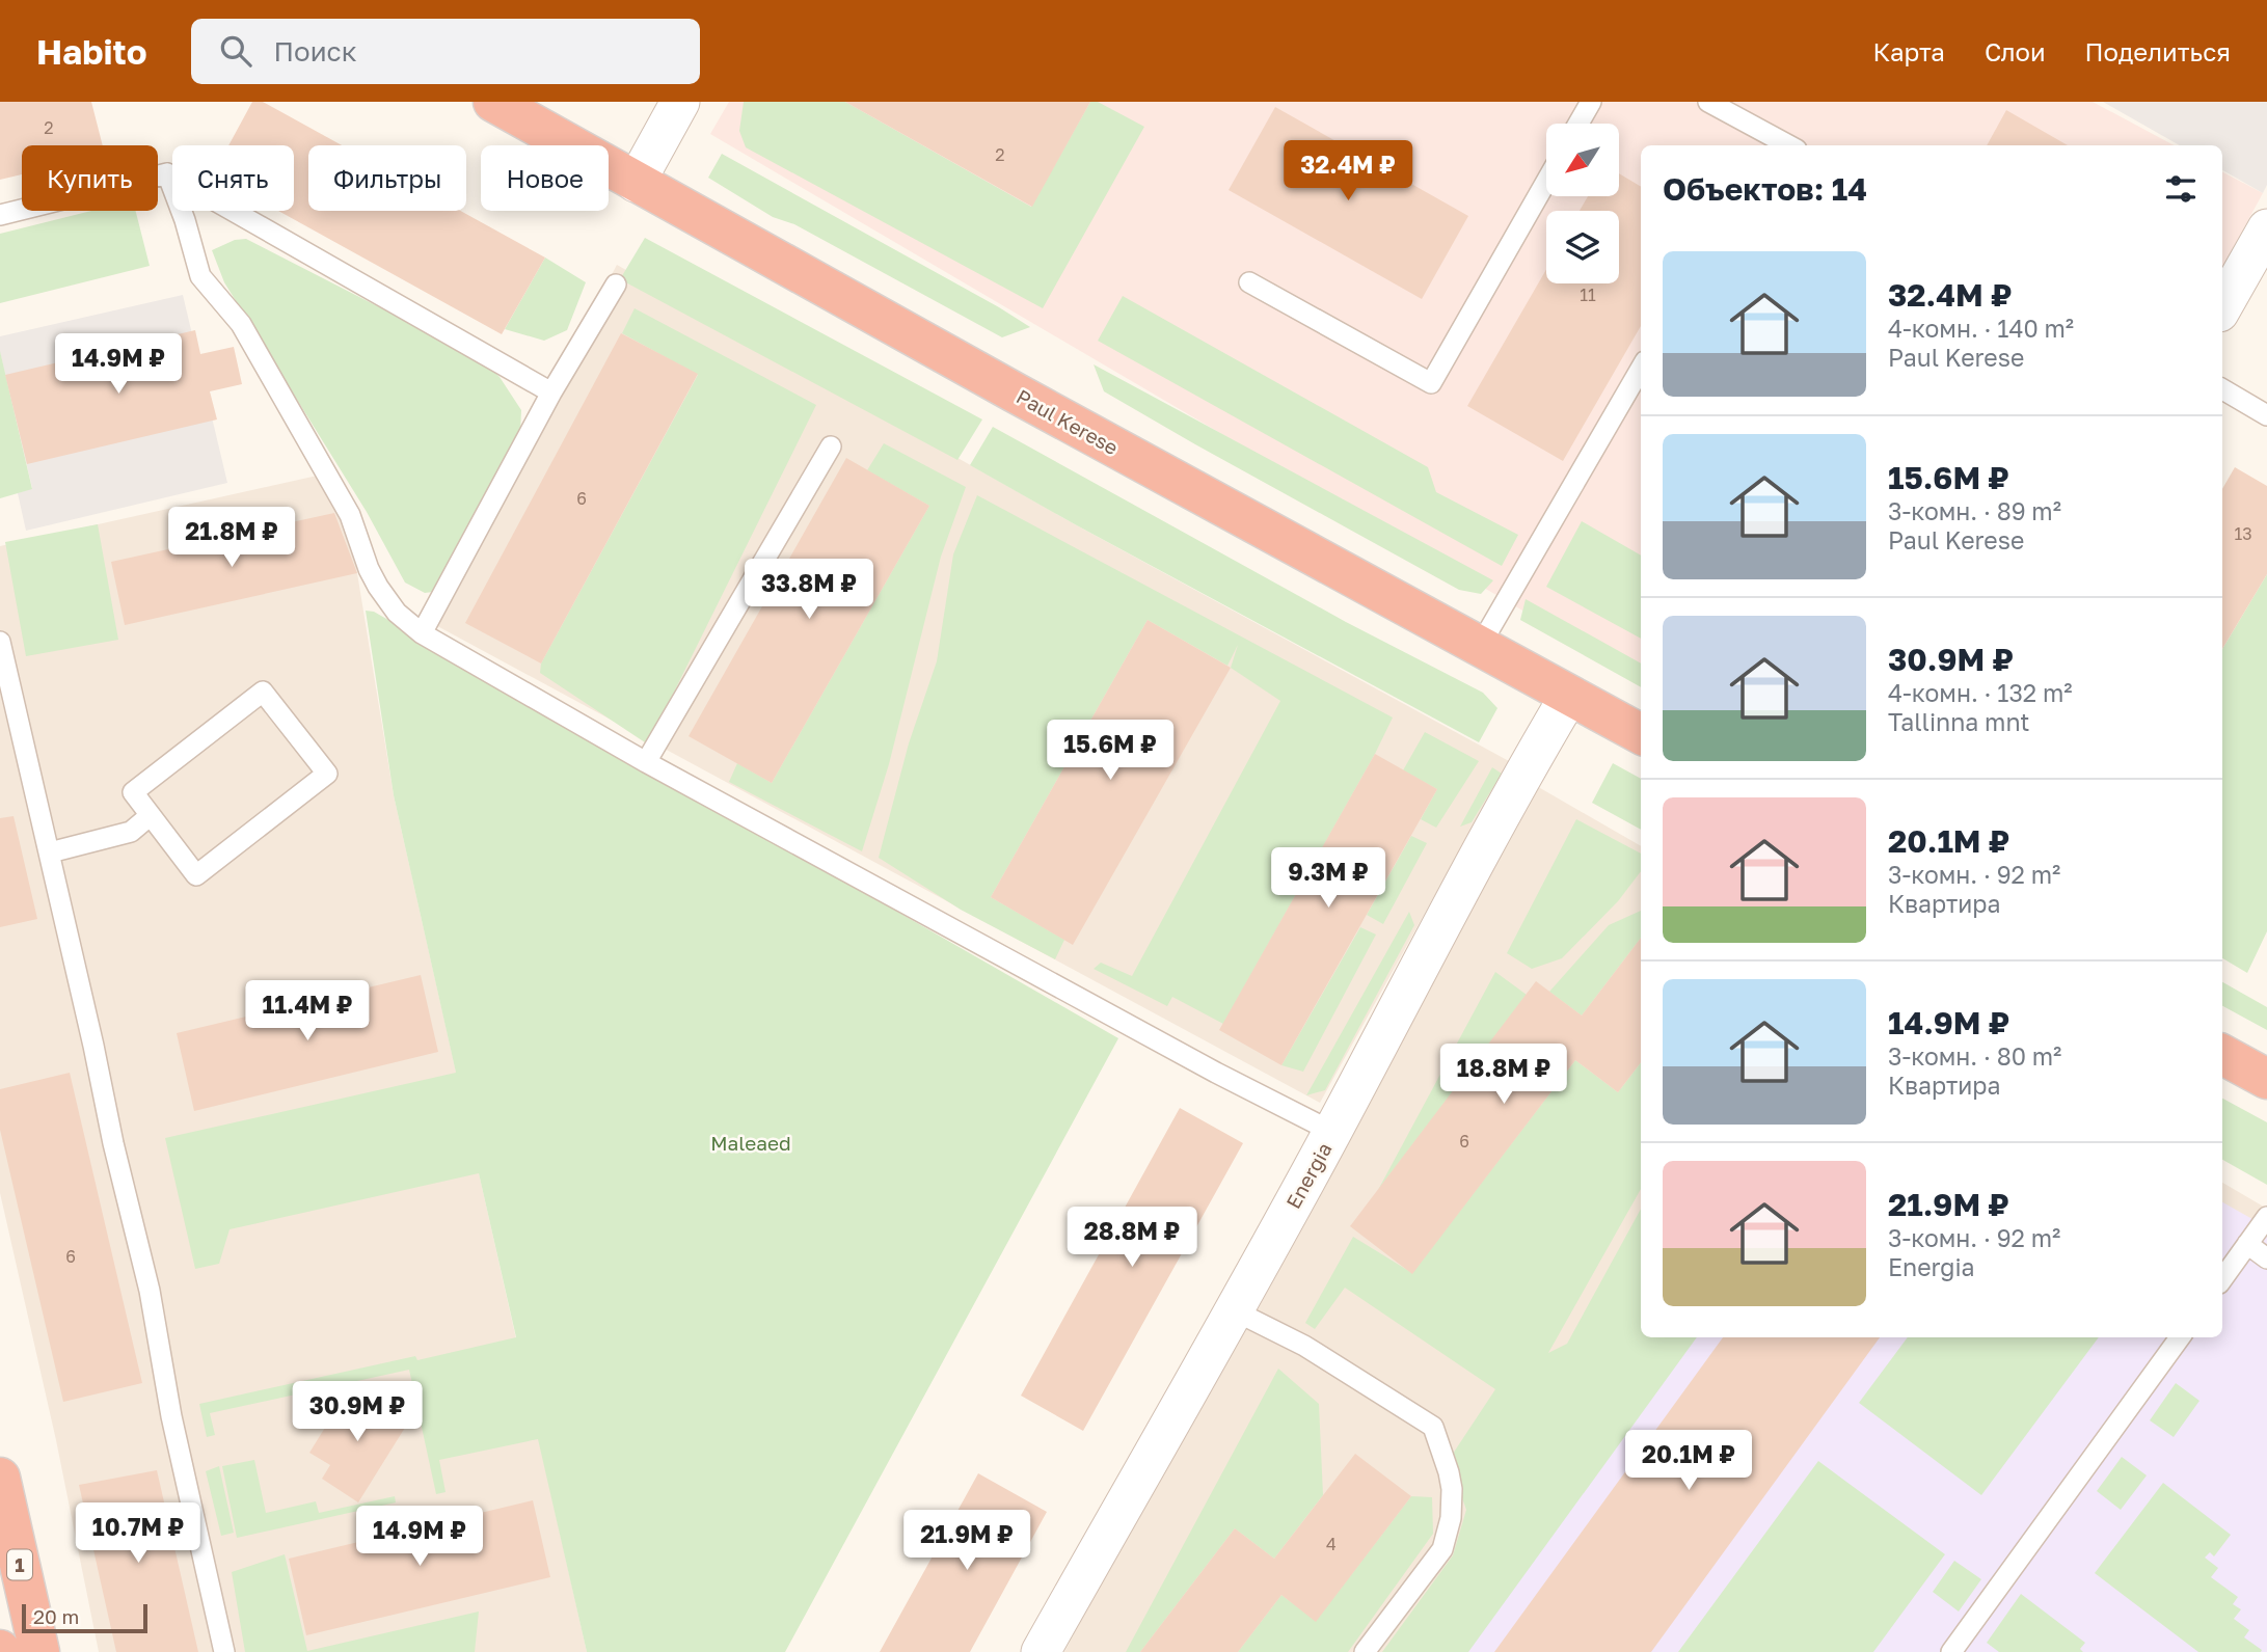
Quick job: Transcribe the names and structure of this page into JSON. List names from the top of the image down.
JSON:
{
  "streets": {
    "highway": ["Paul Kerese", "1"],
    "street": ["Energia"]
  },
  "crossings": [
    ["Paul Kerese", "Energia"]
  ],
  "parks": ["Maleaed"],
  "house_numbers": [
    "2",
    "2",
    "11",
    "6",
    "13",
    "6",
    "6",
    "4"
  ],
  "scale_bar": "20 m",
  "north": "bottom left",
  "page": {
    "header": "Habito",
    "search": "Поиск",
    "nav": ["Карта", "Слои", "Поделиться"],
    "price": [
      "32.4M ₽",
      "14.9M ₽",
      "21.8M ₽",
      "33.8M ₽",
      "15.6M ₽",
      "9.3M ₽",
      "11.4M ₽",
      "18.8M ₽",
      "28.8M ₽",
      "30.9M ₽",
      "20.1M ₽",
      "10.7M ₽",
      "14.9M ₽",
      "21.9M ₽"
    ],
    "chip": [
      "Купить",
      "Снять",
      "Фильтры",
      "Новое"
    ],
    "heading": "Объектов: 14",
    "list": [
      {
        "name": "32.4M ₽",
        "note": "4-комн. · 140 m² · Paul Kerese"
      },
      {
        "name": "15.6M ₽",
        "note": "3-комн. · 89 m² · Paul Kerese"
      },
      {
        "name": "30.9M ₽",
        "note": "4-комн. · 132 m² · Tallinna mnt"
      },
      {
        "name": "20.1M ₽",
        "note": "3-комн. · 92 m² · Квартира"
      },
      {
        "name": "14.9M ₽",
        "note": "3-комн. · 80 m² · Квартира"
      },
      {
        "name": "21.9M ₽",
        "note": "3-комн. · 92 m² · Energia"
      }
    ],
    "scale": "20 m"
  }
}
